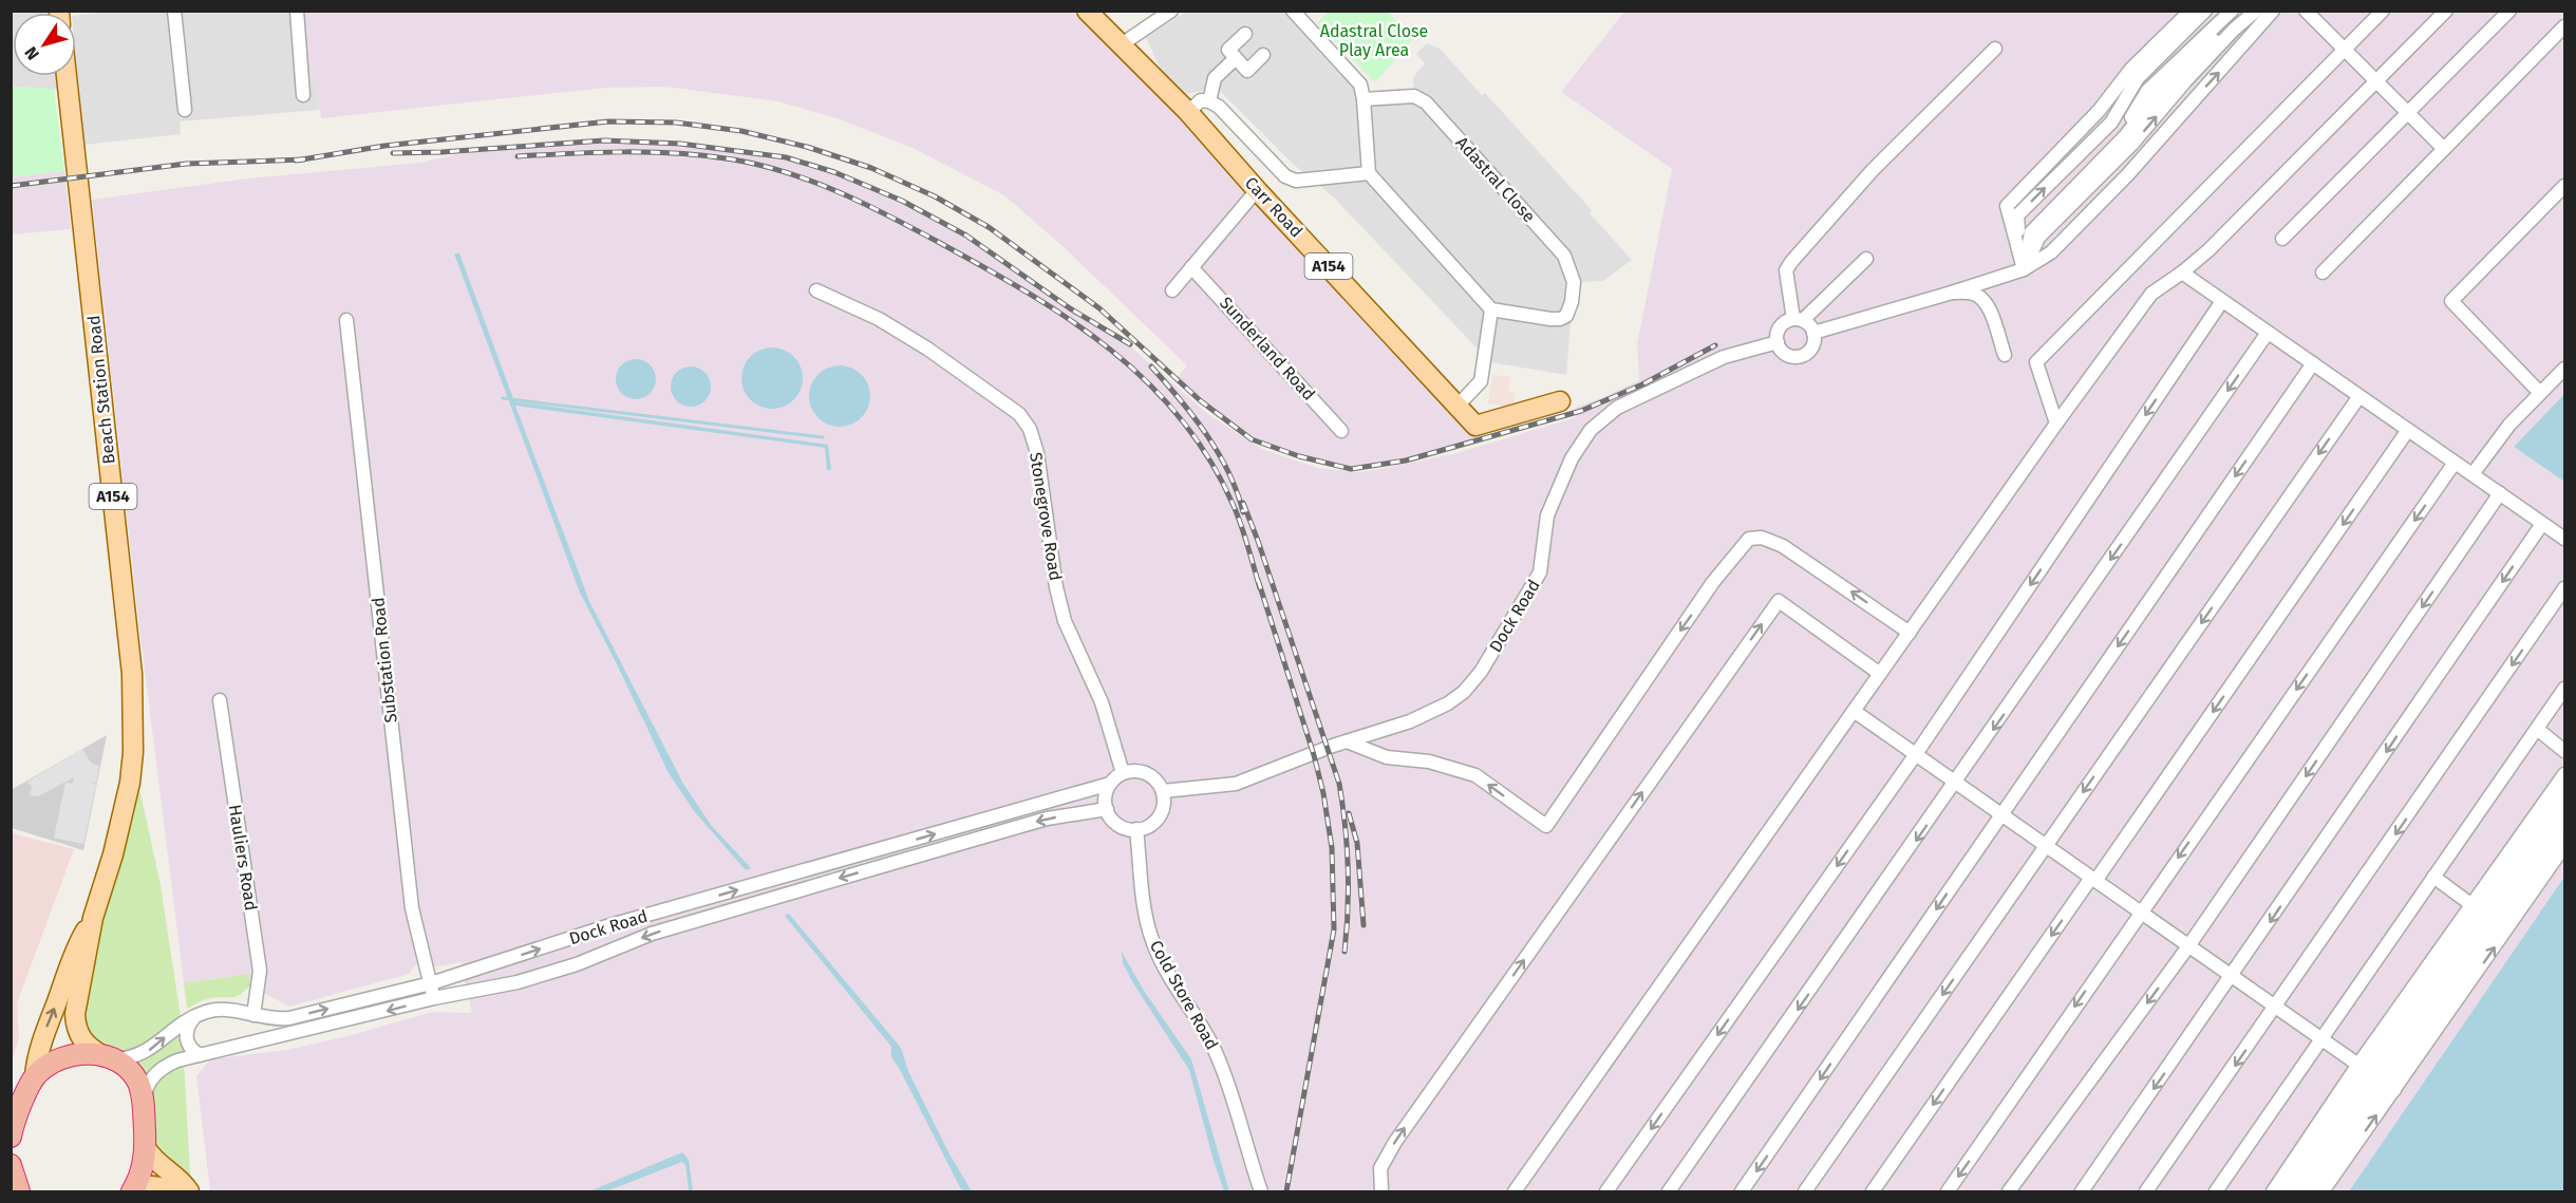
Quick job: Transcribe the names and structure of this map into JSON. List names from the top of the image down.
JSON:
{
  "streets": {
    "main road": ["Carr Road", "A154", "Beach Station Road"],
    "street": [
      "Adastral Close",
      "Sunderland Road",
      "Stonegrove Road",
      "Dock Road",
      "Substation Road",
      "Hauliers Road",
      "Cold Store Road"
    ]
  },
  "crossings": [
    ["Beach Station Road", "Dock Road"],
    ["Stonegrove Road", "Dock Road"],
    ["Stonegrove Road", "Cold Store Road"],
    ["Dock Road", "Substation Road"],
    ["Dock Road", "Hauliers Road"],
    ["Dock Road", "Cold Store Road"]
  ],
  "parks": ["Adastral Close Play Area"],
  "north": "bottom left"
}
